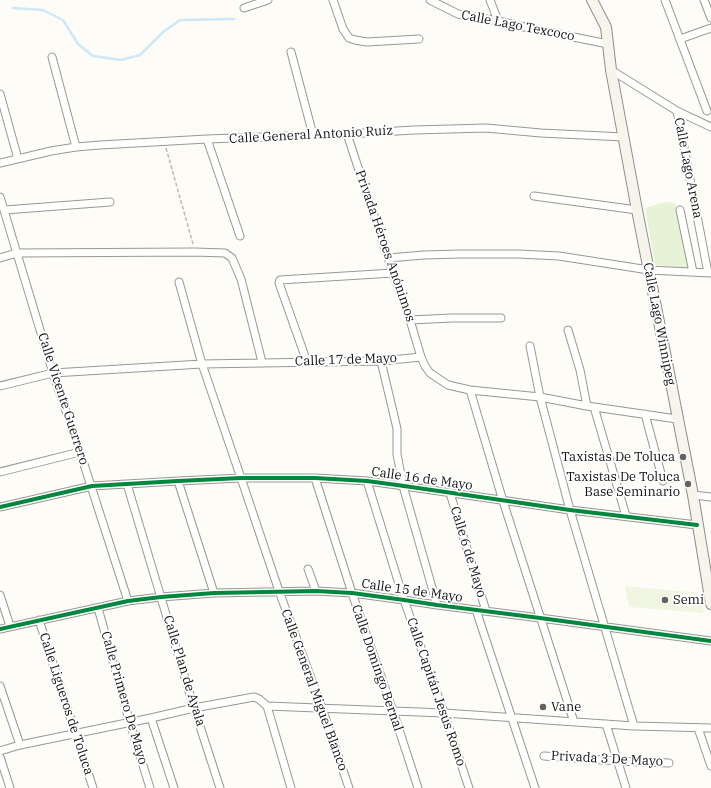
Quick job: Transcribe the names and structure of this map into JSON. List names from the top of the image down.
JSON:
{
  "streets": {
    "main road": ["Calle Lago Winnipeg"],
    "street": [
      "Calle Lago Texcoco",
      "Calle General Antonio Ruíz",
      "Calle Lago Arena",
      "Privada Héroes Anónimos",
      "Calle 17 de Mayo",
      "Calle Vicente Guerrero",
      "Calle 16 de Mayo",
      "Calle 6 de Mayo",
      "Calle 15 de Mayo",
      "Calle Domingo Bernal",
      "Calle Plan de Ayala",
      "Calle General Miguel Blanco",
      "Calle Capitán Jesús Romo",
      "Calle Primero De Mayo",
      "Calle Ligueros de Toluca",
      "Privada 3 De Mayo"
    ]
  },
  "crossings": [
    ["Calle Lago Texcoco", "Calle Lago Winnipeg"],
    ["Calle General Antonio Ruíz", "Privada Héroes Anónimos"],
    ["Calle General Antonio Ruíz", "Calle Lago Winnipeg"],
    ["Privada Héroes Anónimos", "Calle 17 de Mayo"],
    ["Calle Lago Winnipeg", "Calle 16 de Mayo"],
    ["Calle 17 de Mayo", "Calle Vicente Guerrero"],
    ["Calle 17 de Mayo", "Calle General Miguel Blanco"],
    ["Calle Vicente Guerrero", "Calle 16 de Mayo"],
    ["Calle Vicente Guerrero", "Calle 15 de Mayo"],
    ["Calle 16 de Mayo", "Calle 6 de Mayo"],
    ["Calle 16 de Mayo", "Calle Domingo Bernal"],
    ["Calle 16 de Mayo", "Calle Plan de Ayala"],
    ["Calle 16 de Mayo", "Calle General Miguel Blanco"],
    ["Calle 16 de Mayo", "Calle Capitán Jesús Romo"],
    ["Calle 6 de Mayo", "Calle 15 de Mayo"],
    ["Calle 15 de Mayo", "Calle Domingo Bernal"],
    ["Calle 15 de Mayo", "Calle Plan de Ayala"],
    ["Calle 15 de Mayo", "Calle General Miguel Blanco"],
    ["Calle 15 de Mayo", "Calle Capitán Jesús Romo"],
    ["Calle 15 de Mayo", "Calle Primero De Mayo"],
    ["Calle 15 de Mayo", "Calle Ligueros de Toluca"]
  ],
  "places": [
    "Taxistas De Toluca",
    "Taxistas De Toluca Base Seminario",
    "Semi",
    "Vane"
  ]
}
